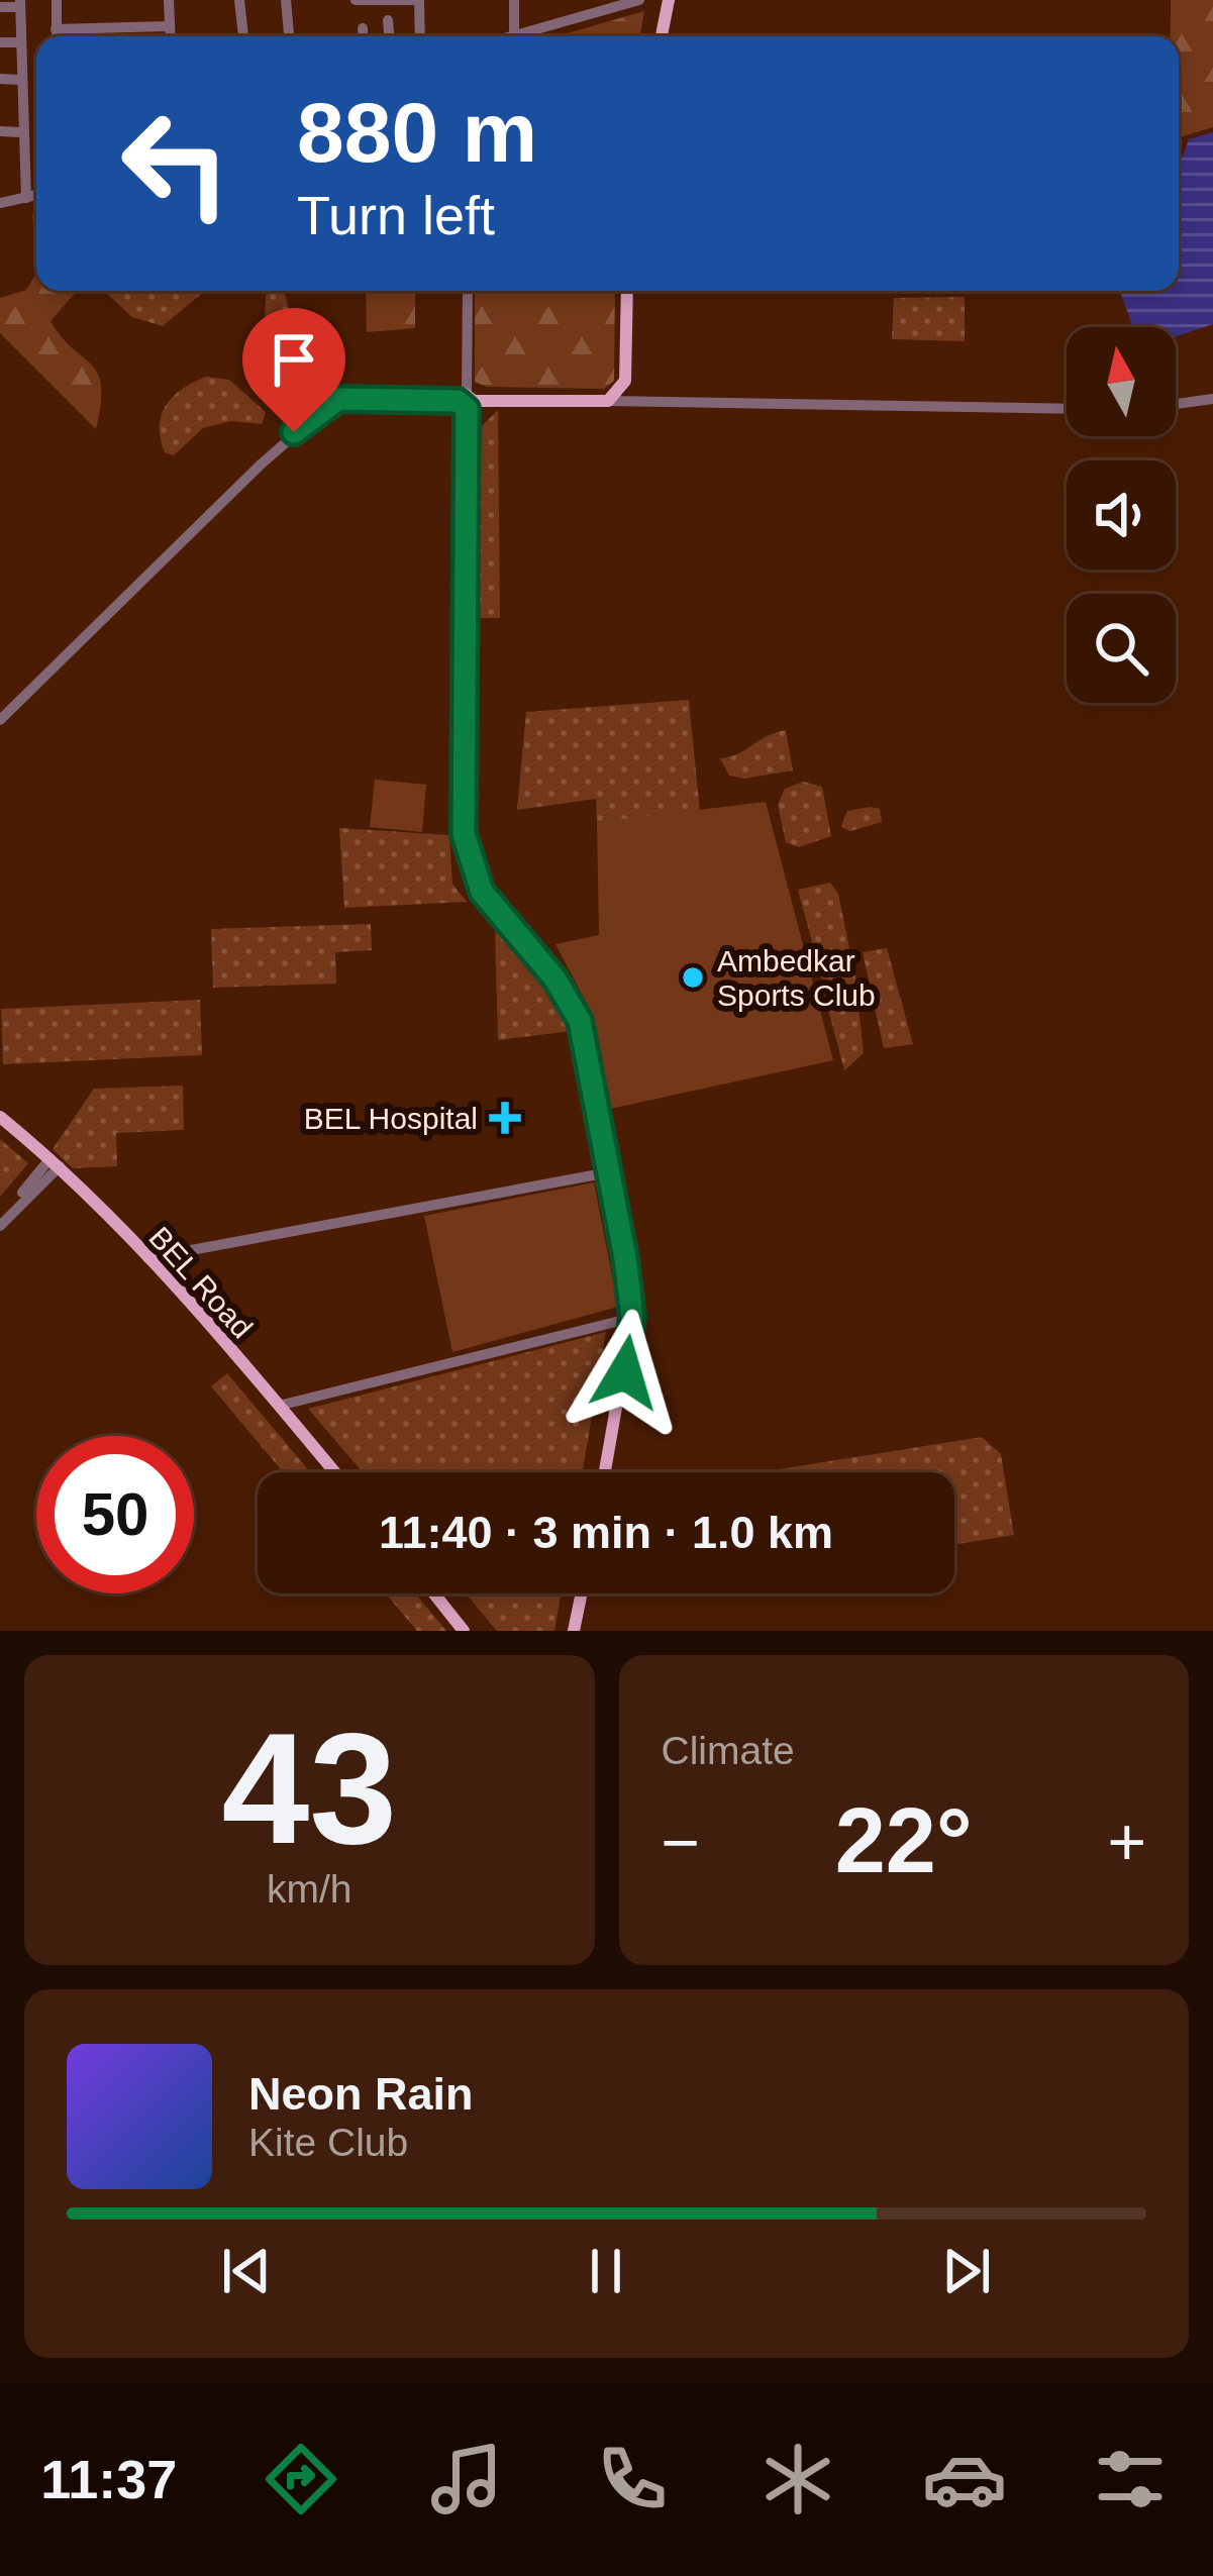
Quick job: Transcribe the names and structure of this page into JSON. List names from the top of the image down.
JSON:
{
  "streets": {
    "main road": ["BEL Road"]
  },
  "places": {
    "other": ["Ambedkar Sports Club"],
    "health": ["BEL Hospital"]
  },
  "north": "top",
  "page": {
    "turn": ["880 m", "Turn left"],
    "limit": "50",
    "trip": "11:40 · 3 min · 1.0 km",
    "tile": [
      ["43", "km/h"],
      "Climate"
    ],
    "heat": ["−", "22°", "+"],
    "song": ["Neon Rain", "Kite Club"],
    "tabs": "11:37"
  }
}
